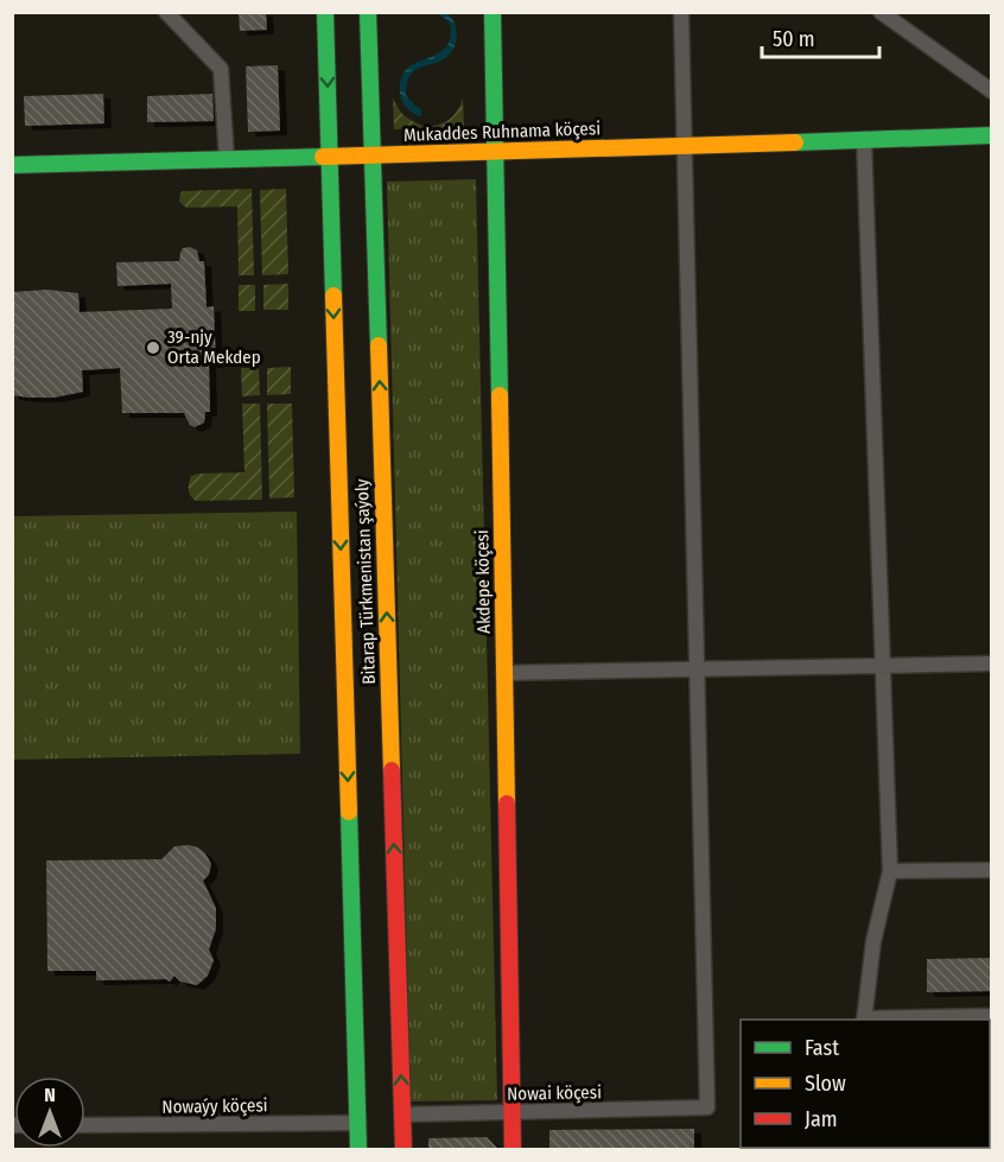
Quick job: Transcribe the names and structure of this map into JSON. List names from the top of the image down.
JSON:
{
  "streets": {
    "main road": ["Mukaddes Ruhnama köçesi", "Bitarap Türkmenistan şaýoly", "Akdepe köçesi"],
    "street": ["Nowai köçesi", "Nowaýy köçesi"]
  },
  "crossings": [
    ["Mukaddes Ruhnama köçesi", "Bitarap Türkmenistan şaýoly"],
    ["Mukaddes Ruhnama köçesi", "Akdepe köçesi"],
    ["Bitarap Türkmenistan şaýoly", "Nowai köçesi"],
    ["Bitarap Türkmenistan şaýoly", "Nowaýy köçesi"],
    ["Akdepe köçesi", "Nowai köçesi"]
  ],
  "places": ["39-njy Orta Mekdep"],
  "legend": ["Fast", "Slow", "Jam"],
  "scale_bar": "50 m",
  "north": "top"
}
